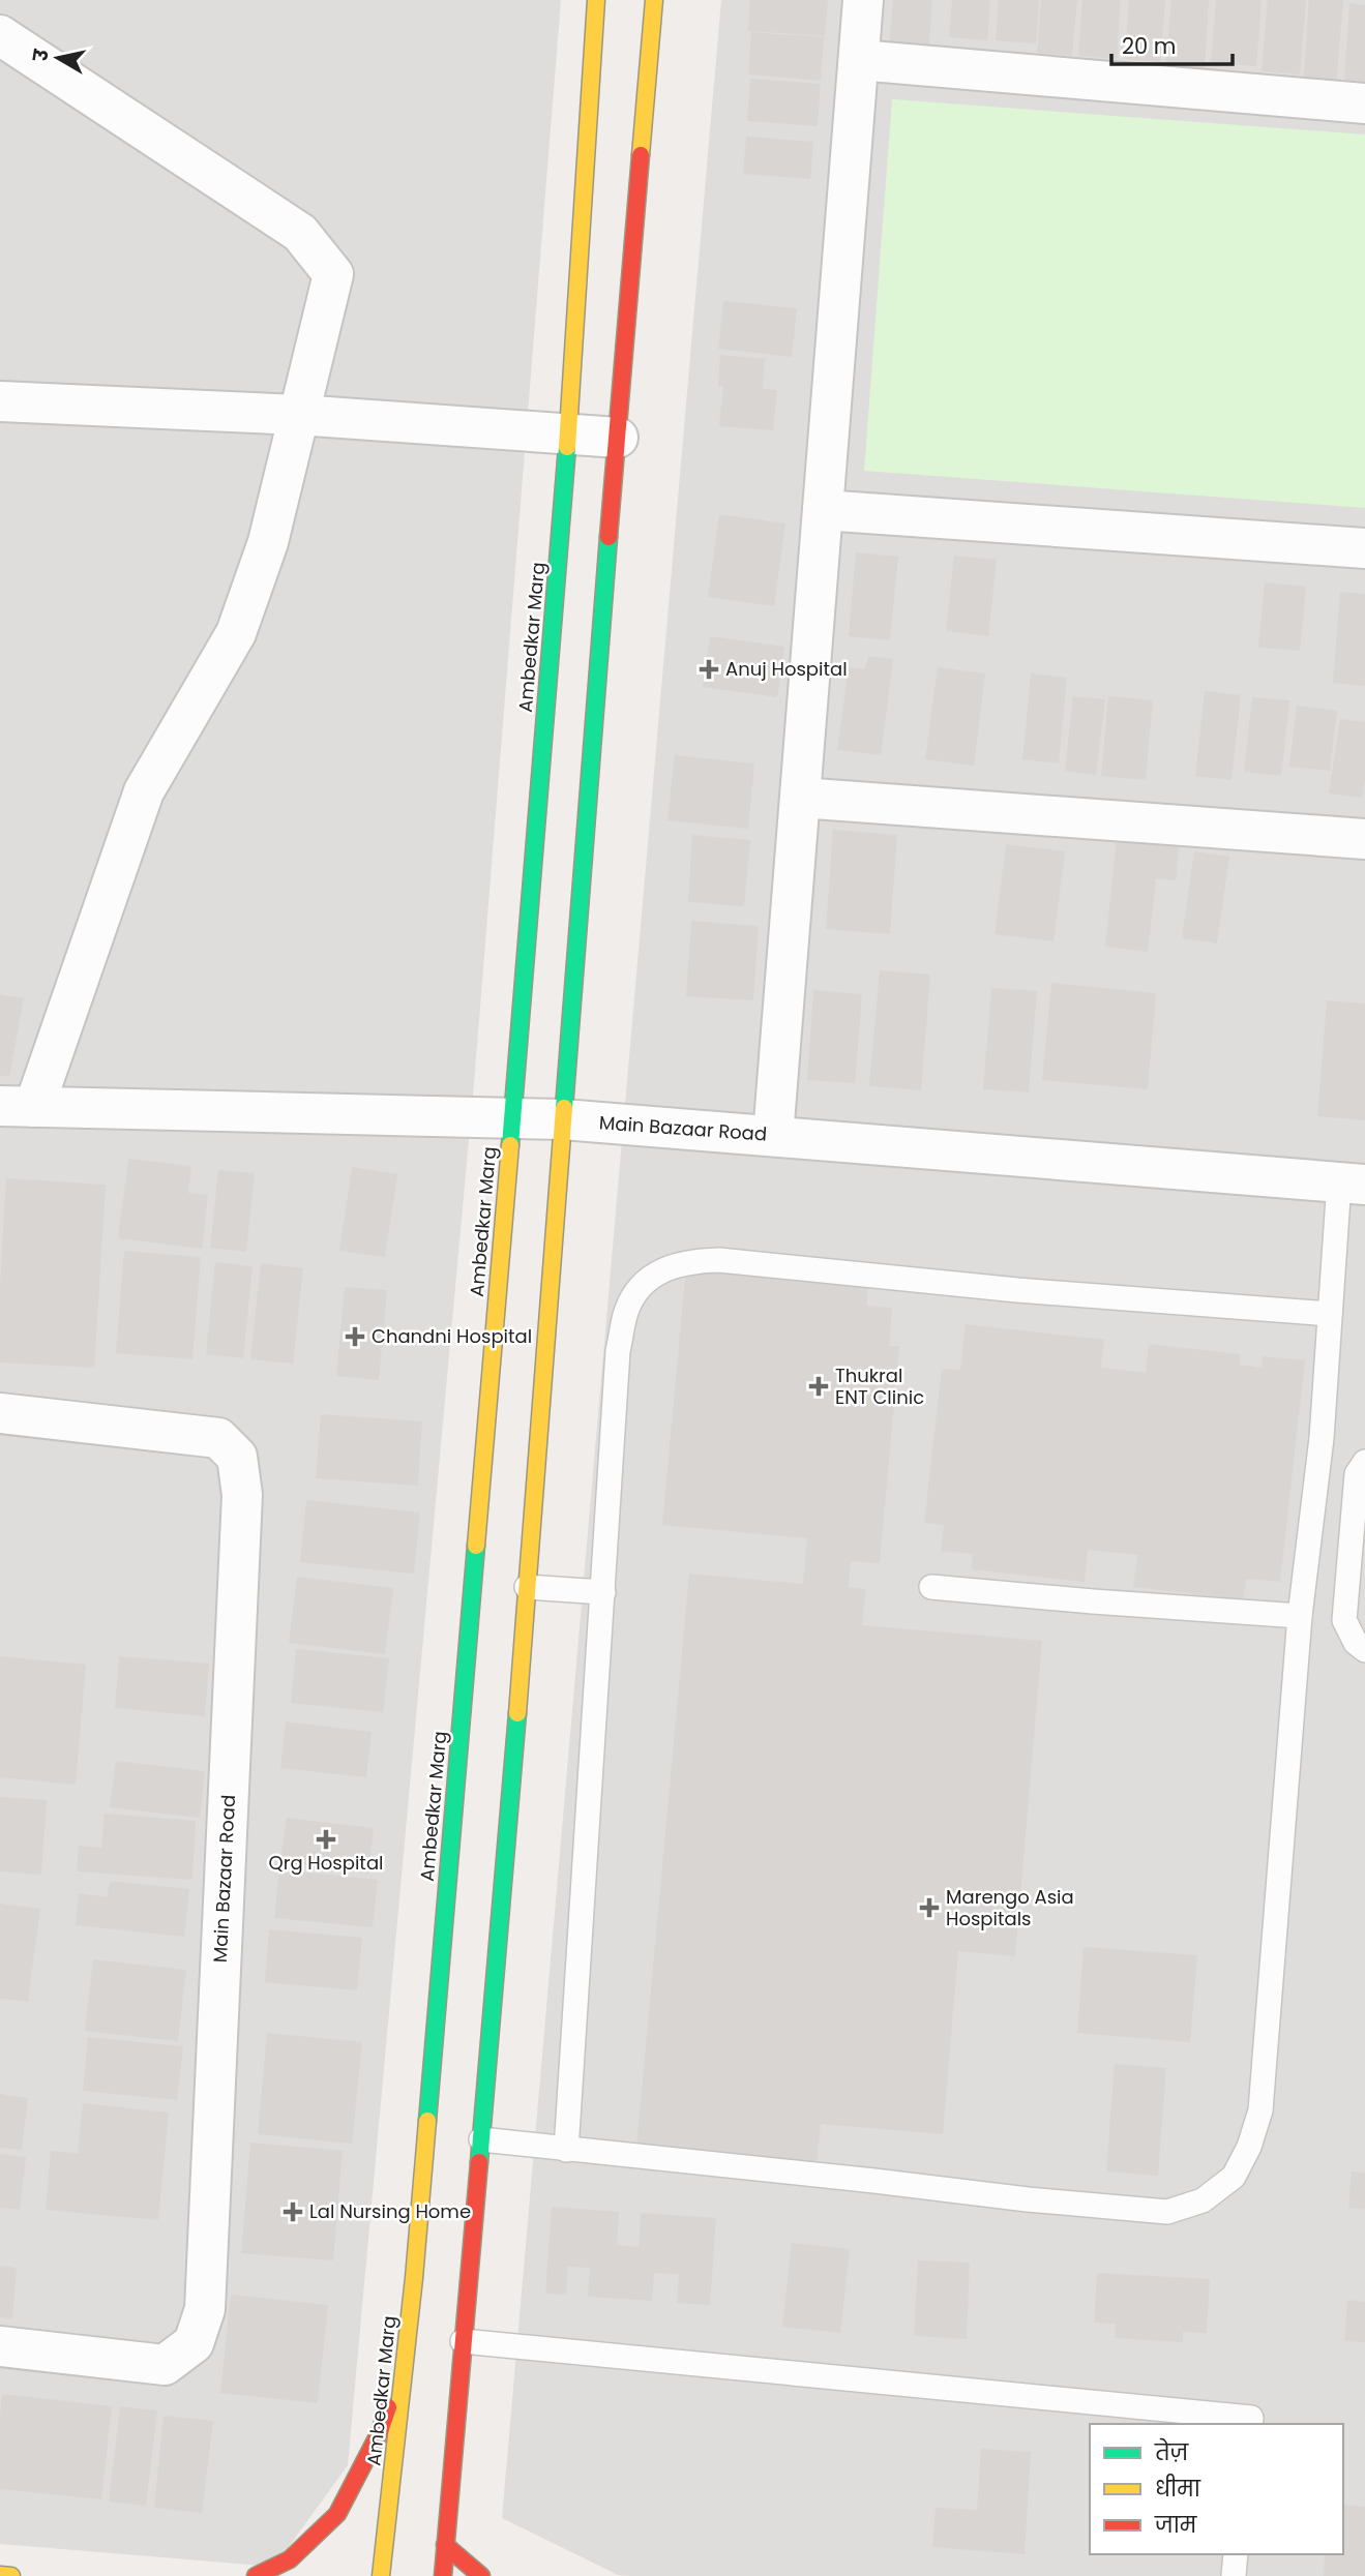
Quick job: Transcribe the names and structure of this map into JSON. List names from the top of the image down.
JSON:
{
  "streets": {
    "street": ["Ambedkar Marg", "Main Bazaar Road"]
  },
  "crossings": [
    ["Ambedkar Marg", "Main Bazaar Road"]
  ],
  "places": {
    "health": [
      "Anuj Hospital",
      "Chandni Hospital",
      "Thukral ENT Clinic",
      "Qrg Hospital",
      "Marengo Asia Hospitals",
      "Lal Nursing Home"
    ]
  },
  "legend": ["तेज़", "धीमा", "जाम"],
  "scale_bar": "20 m",
  "north": "left"
}
